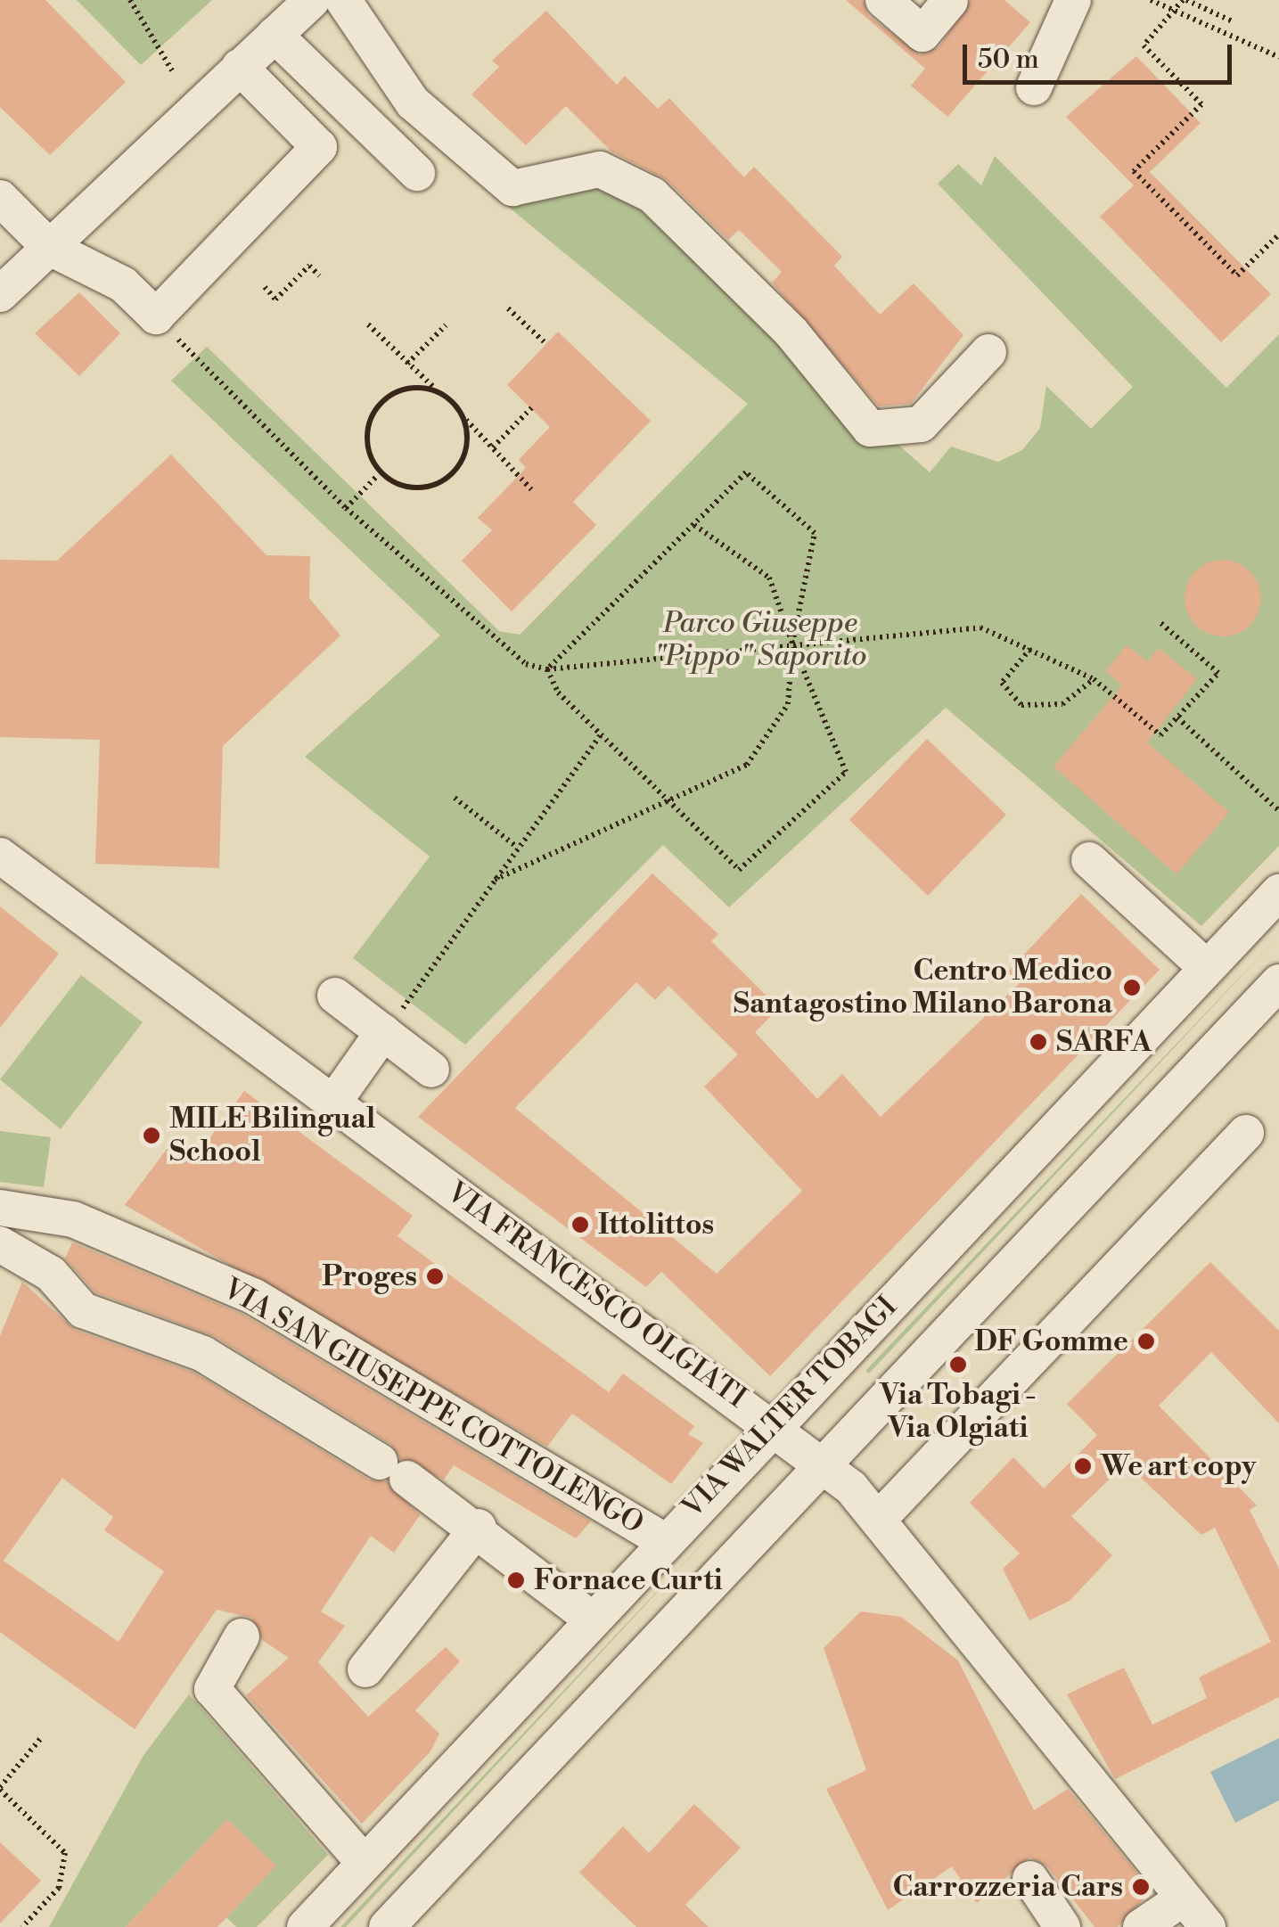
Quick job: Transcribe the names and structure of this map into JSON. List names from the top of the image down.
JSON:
{
  "streets": {
    "street": ["VIA FRANCESCO OLGIATI", "VIA SAN GIUSEPPE COTTOLENGO", "VIA WALTER TOBAGI"]
  },
  "crossings": [
    ["VIA FRANCESCO OLGIATI", "VIA WALTER TOBAGI"],
    ["VIA SAN GIUSEPPE COTTOLENGO", "VIA WALTER TOBAGI"]
  ],
  "parks": ["Parco Giuseppe \"Pippo\" Saporito"],
  "places": [
    "Centro Medico Santagostino Milano Barona",
    "SARFA",
    "MILE Bilingual School",
    "Ittolittos",
    "Proges",
    "DF Gomme",
    "Via Tobagi - Via Olgiati",
    "We art copy",
    "Fornace Curti",
    "Carrozzeria Cars"
  ],
  "scale_bar": "50 m"
}
